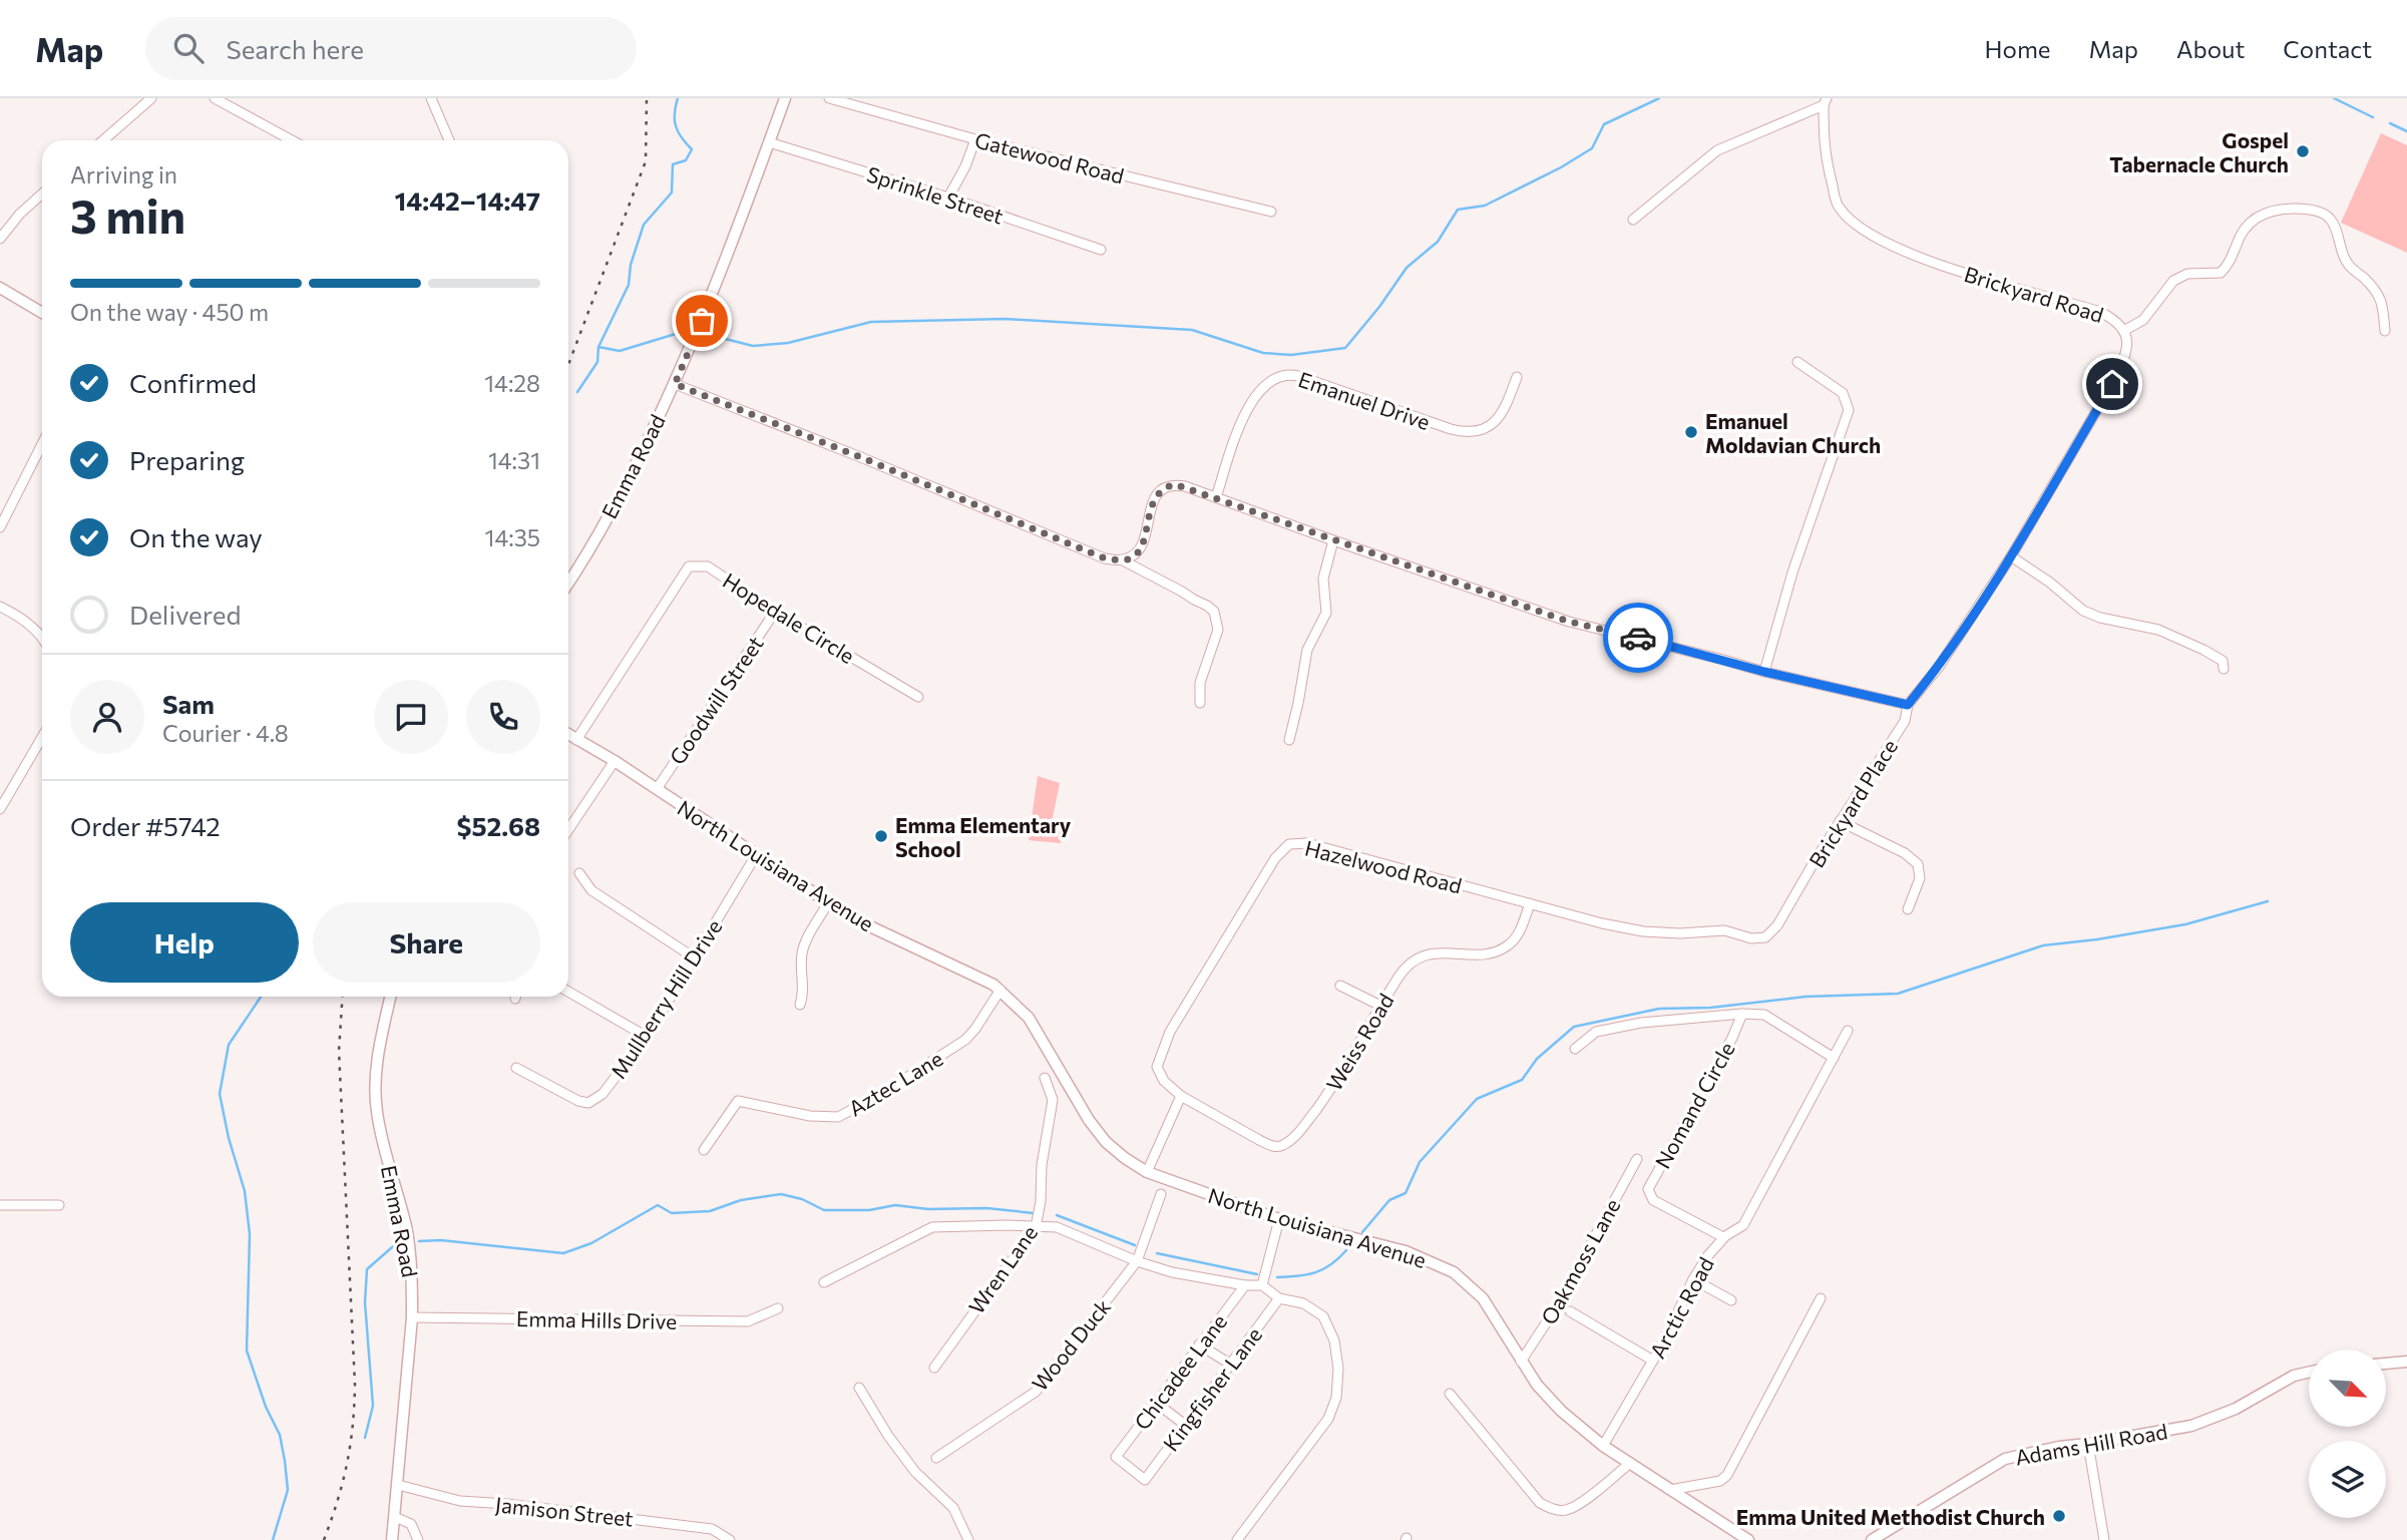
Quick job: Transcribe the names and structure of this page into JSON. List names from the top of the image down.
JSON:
{
  "streets": {
    "street": [
      "Gatewood Road",
      "Sprinkle Street",
      "Brickyard Road",
      "Emanuel Drive",
      "Emma Road",
      "Hopedale Circle",
      "Goodwill Street",
      "Brickyard Place",
      "North Louisiana Avenue",
      "Hazelwood Road",
      "Mullberry Hill Drive",
      "Weiss Road",
      "Aztec Lane",
      "Nomand Circle",
      "Oakmoss Lane",
      "Wren Lane",
      "Arctic Road",
      "Emma Hills Drive",
      "Wood Duck",
      "Chicadee Lane",
      "Kingfisher Lane",
      "Adams Hill Road",
      "Jamison Street"
    ]
  },
  "crossings": [
    ["Sprinkle Street", "Emma Road"],
    ["Brickyard Road", "Brickyard Place"],
    ["Emma Road", "Emma Hills Drive"],
    ["Emma Road", "Jamison Street"],
    ["Hopedale Circle", "Goodwill Street"],
    ["Hopedale Circle", "North Louisiana Avenue"],
    ["Goodwill Street", "North Louisiana Avenue"],
    ["Brickyard Place", "Hazelwood Road"],
    ["North Louisiana Avenue", "Mullberry Hill Drive"],
    ["North Louisiana Avenue", "Aztec Lane"],
    ["North Louisiana Avenue", "Oakmoss Lane"],
    ["North Louisiana Avenue", "Arctic Road"],
    ["Hazelwood Road", "Weiss Road"],
    ["Nomand Circle", "Arctic Road"],
    ["Chicadee Lane", "Kingfisher Lane"]
  ],
  "places": [
    "Gospel Tabernacle Church",
    "Emanuel Moldavian Church",
    "Emma Elementary School",
    "Emma United Methodist Church"
  ],
  "north": "bottom right",
  "page": {
    "header": "Map",
    "search": "Search here",
    "nav": [
      "Home",
      "Map",
      "About",
      "Contact"
    ],
    "heading": ["3 min", "Arriving in", "14:42–14:47"],
    "panel": [
      "Sam",
      "Courier · 4.8",
      "Order #5742",
      "$52.68"
    ],
    "bar": "On the way · 450 m",
    "list": [
      ["Confirmed", "14:28"],
      ["Preparing", "14:31"],
      ["On the way", "14:35"],
      "Delivered"
    ],
    "buttons": ["Help", "Share"]
  }
}
